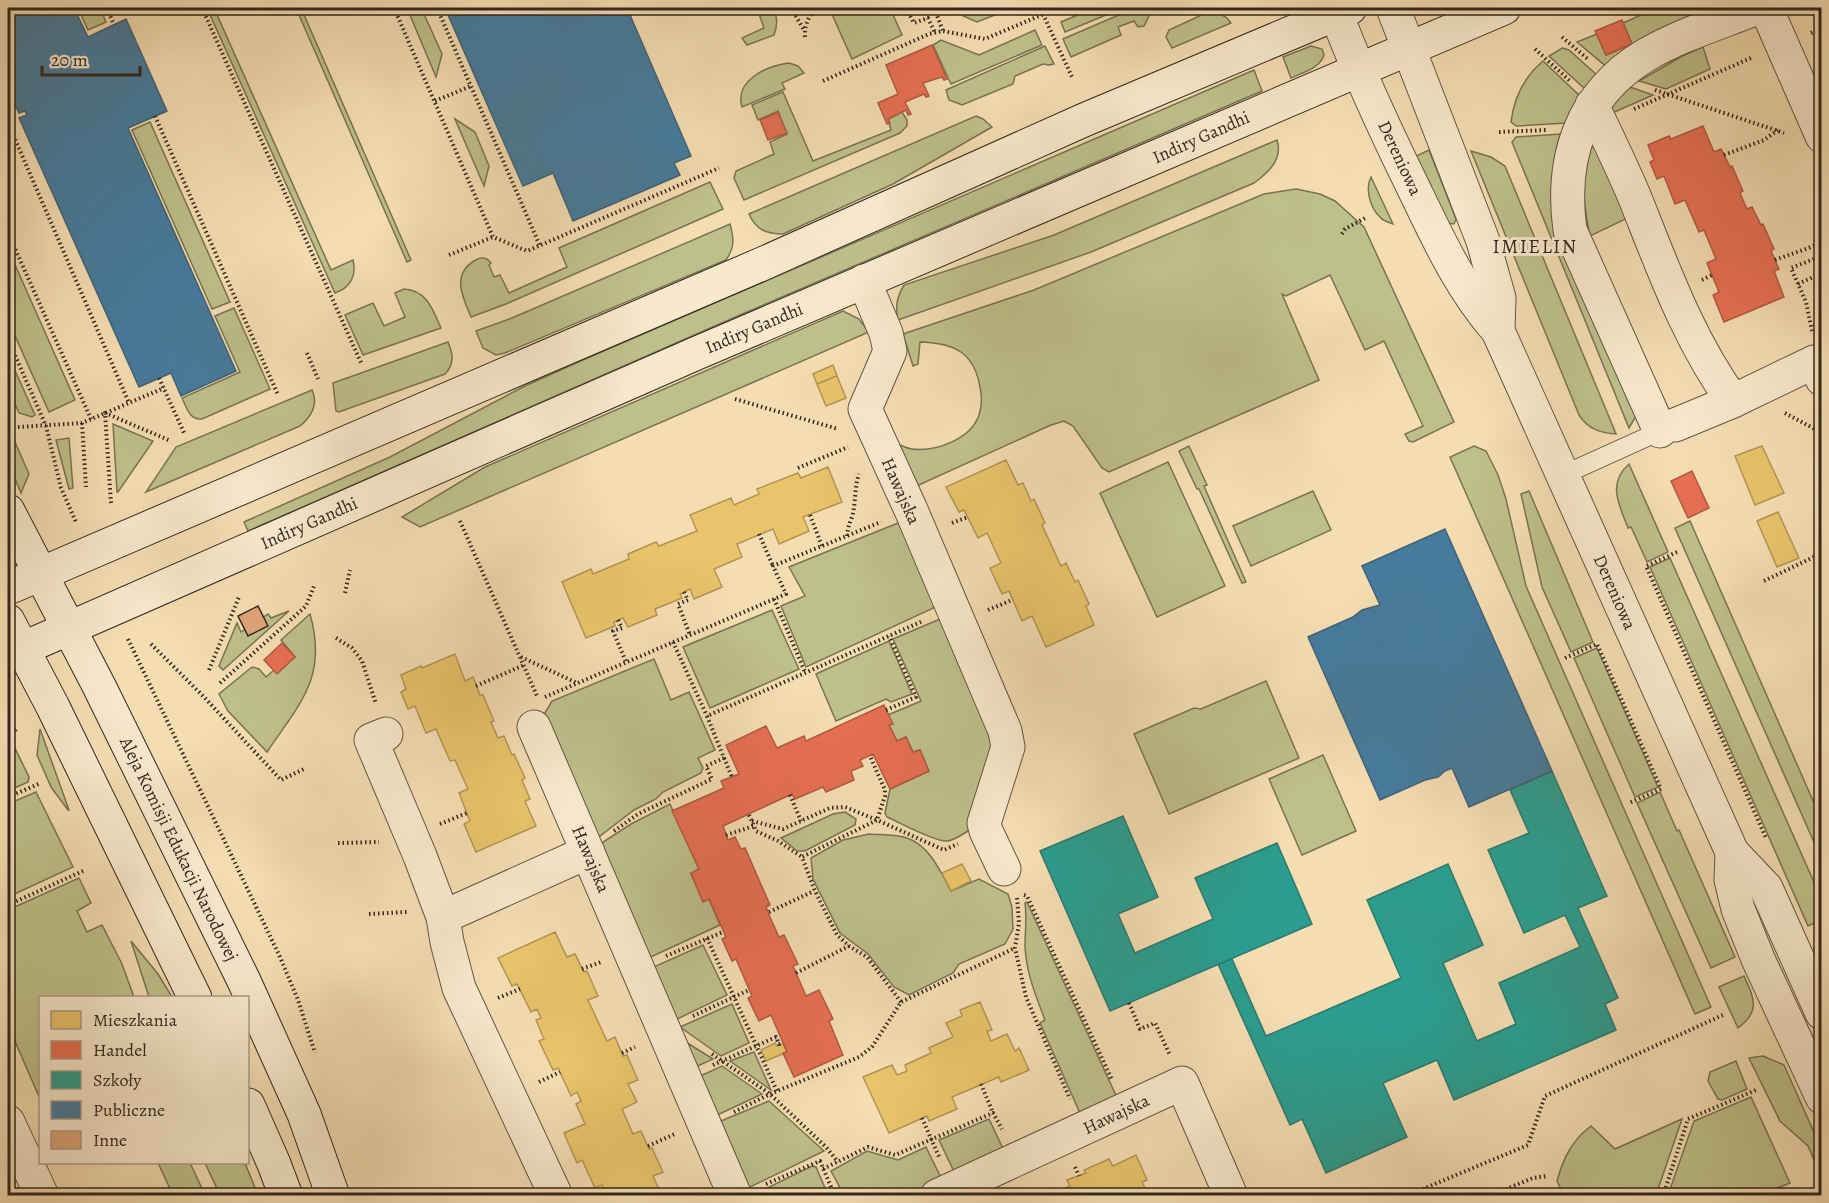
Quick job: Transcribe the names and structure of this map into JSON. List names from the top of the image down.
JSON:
{
  "streets": {
    "street": [
      "Indiry Gandhi",
      "Dereniowa",
      "Hawajska",
      "Aleja Komisji Edukacji Narodowej"
    ]
  },
  "crossings": [
    ["Indiry Gandhi", "Dereniowa"],
    ["Indiry Gandhi", "Hawajska"],
    ["Indiry Gandhi", "Aleja Komisji Edukacji Narodowej"]
  ],
  "districts": ["IMIELIN"],
  "legend": [
    "Mieszkania",
    "Handel",
    "Szkoły",
    "Publiczne",
    "Inne"
  ],
  "scale_bar": "20 m"
}
